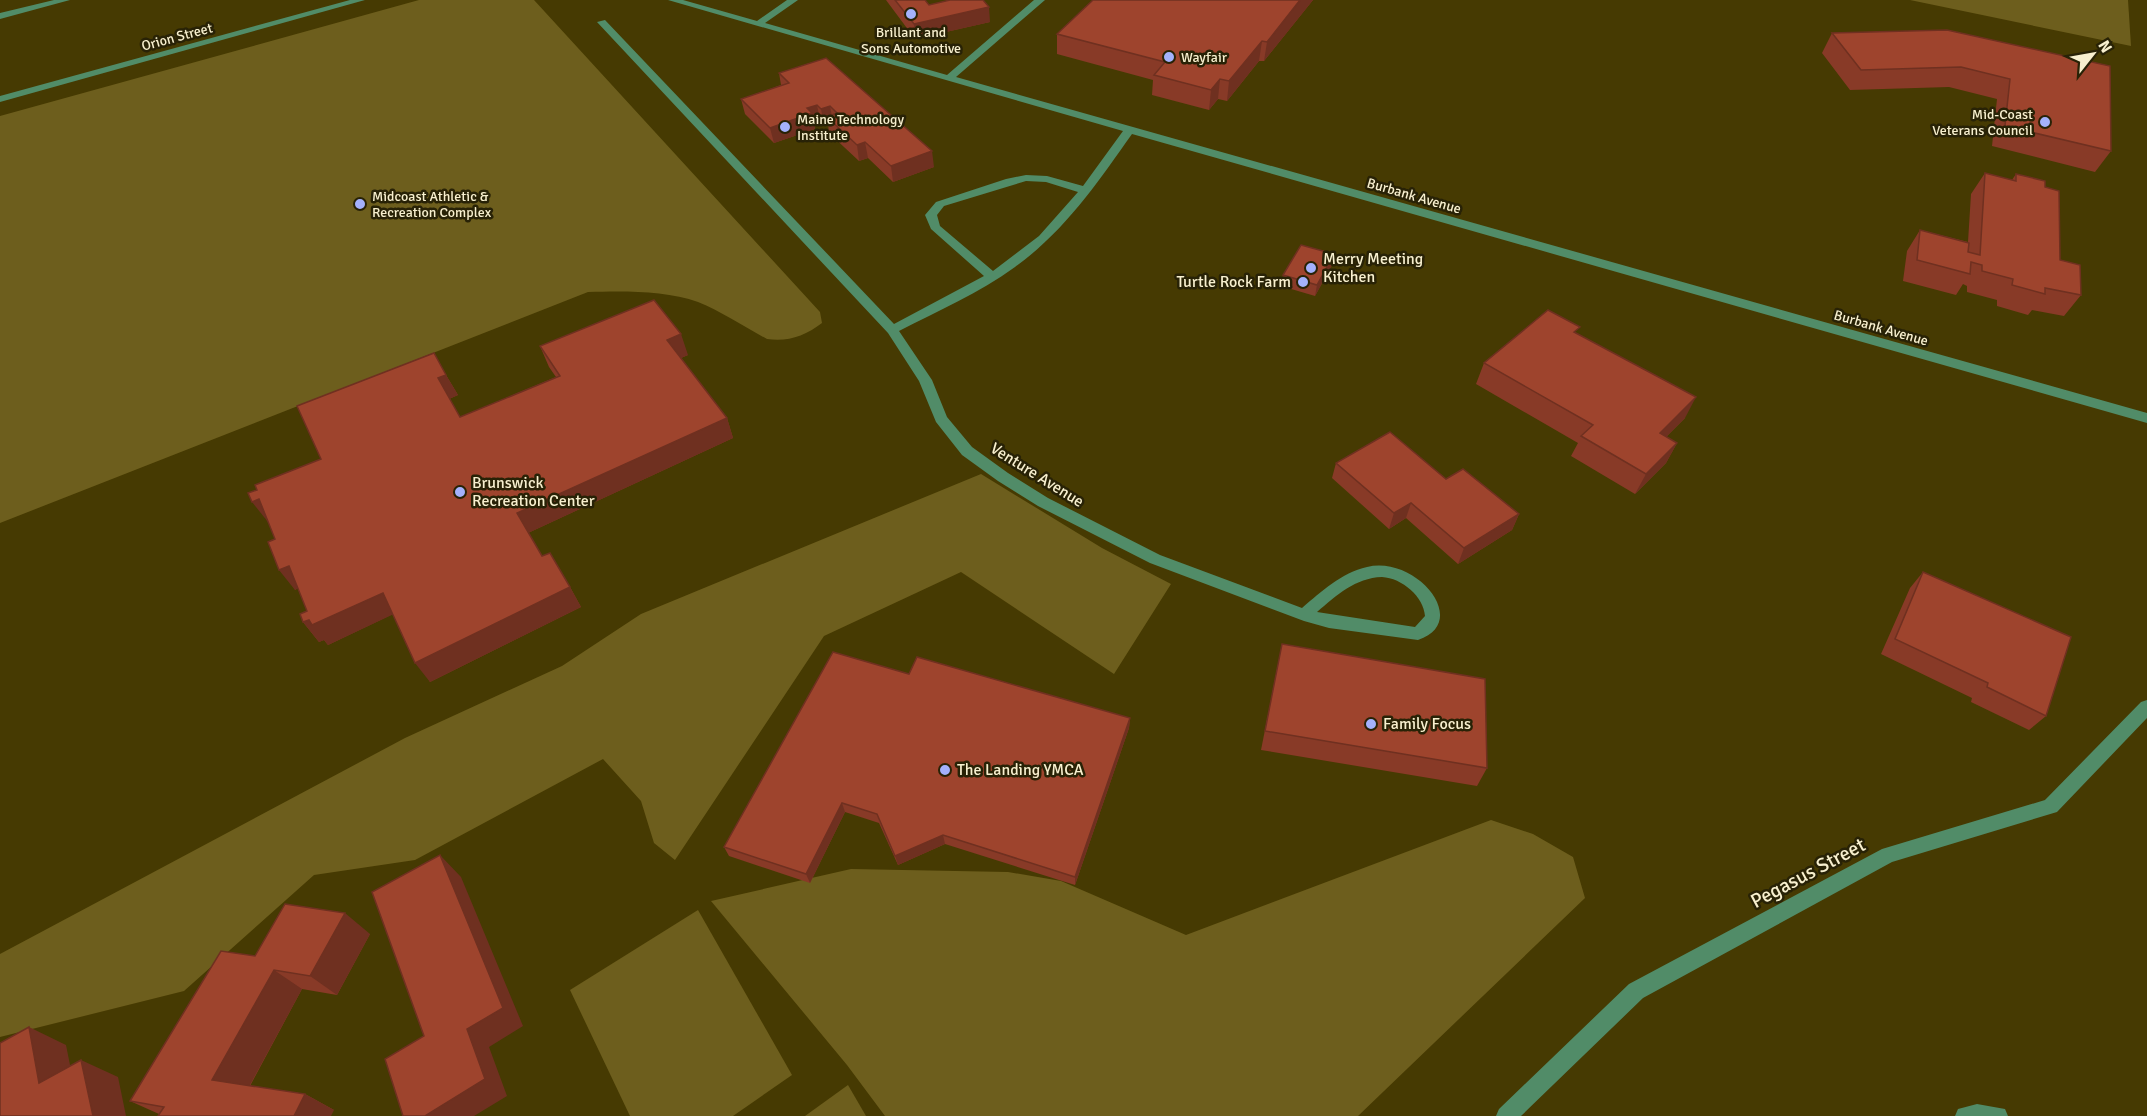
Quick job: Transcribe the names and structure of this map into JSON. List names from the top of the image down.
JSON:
{
  "streets": {
    "street": [
      "Orion Street",
      "Burbank Avenue",
      "Venture Avenue",
      "Pegasus Street"
    ]
  },
  "places": [
    "Brillant and Sons Automotive",
    "Wayfair",
    "Mid-Coast Veterans Council",
    "Maine Technology Institute",
    "Midcoast Athletic & Recreation Complex",
    "Merry Meeting Kitchen",
    "Turtle Rock Farm",
    "Brunswick Recreation Center",
    "Family Focus",
    "The Landing YMCA"
  ],
  "north": "top right"
}
